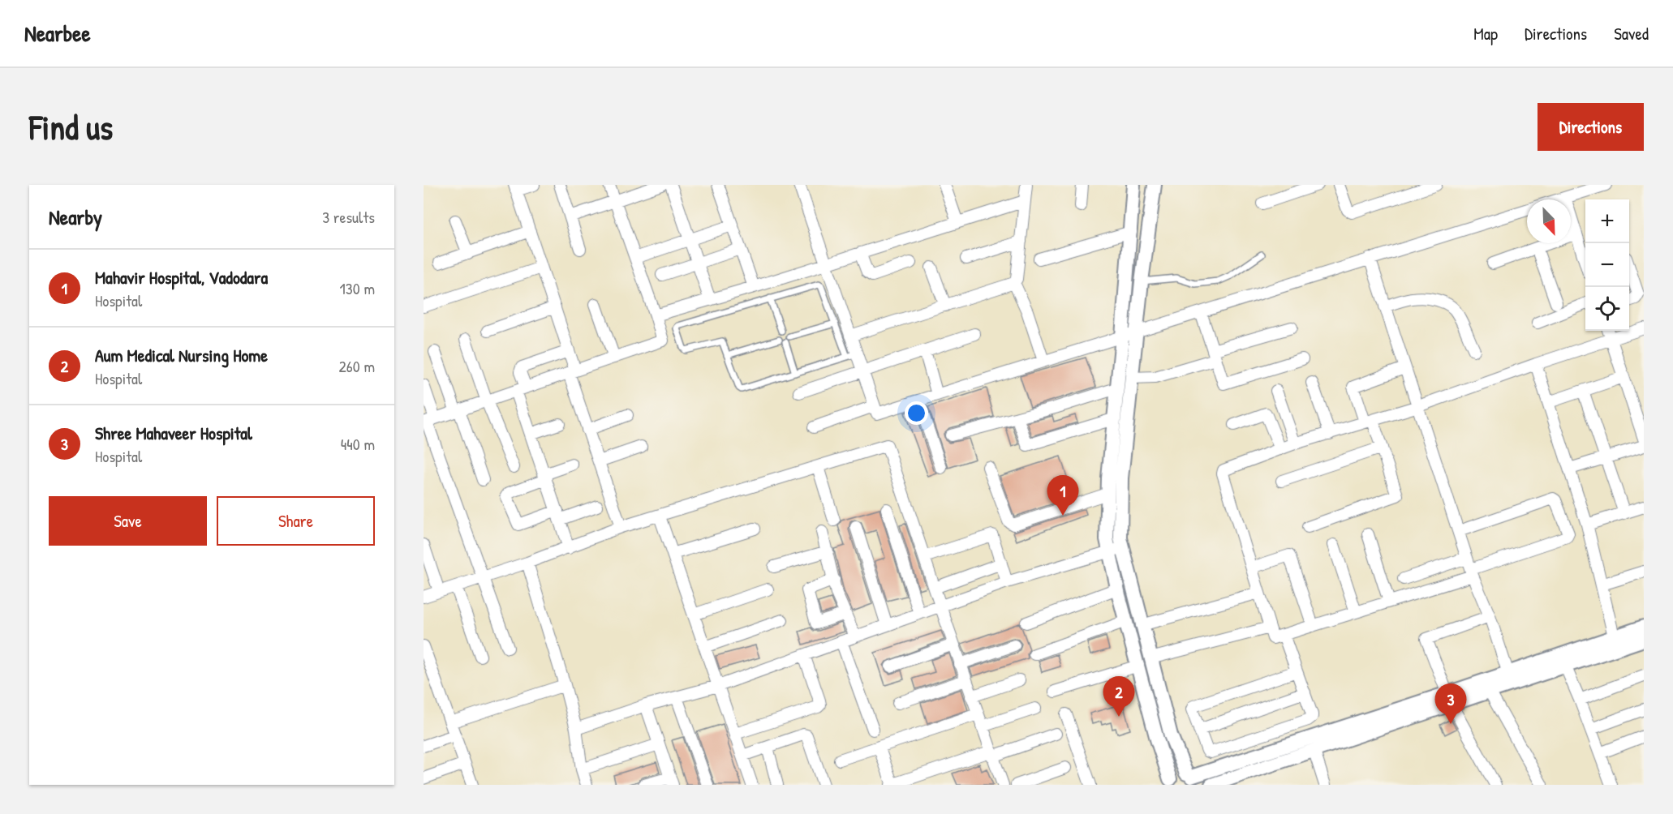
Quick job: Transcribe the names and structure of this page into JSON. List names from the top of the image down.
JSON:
{
  "north": "bottom right",
  "page": {
    "header": "Nearbee",
    "nav": ["Map", "Directions", "Saved"],
    "buttons": [
      "Directions",
      ["Save", "Share"]
    ],
    "title": "Find us",
    "heading": ["Nearby", "3 results"],
    "map_buttons": ["+", "−"],
    "list": [
      {
        "mark": "1",
        "name": "Mahavir Hospital, Vadodara",
        "note": "Hospital",
        "value": "130 m"
      },
      {
        "mark": "2",
        "name": "Aum Medical Nursing Home",
        "note": "Hospital",
        "value": "260 m"
      },
      {
        "mark": "3",
        "name": "Shree Mahaveer Hospital",
        "note": "Hospital",
        "value": "440 m"
      }
    ],
    "pins": ["1", "2", "3"]
  }
}
